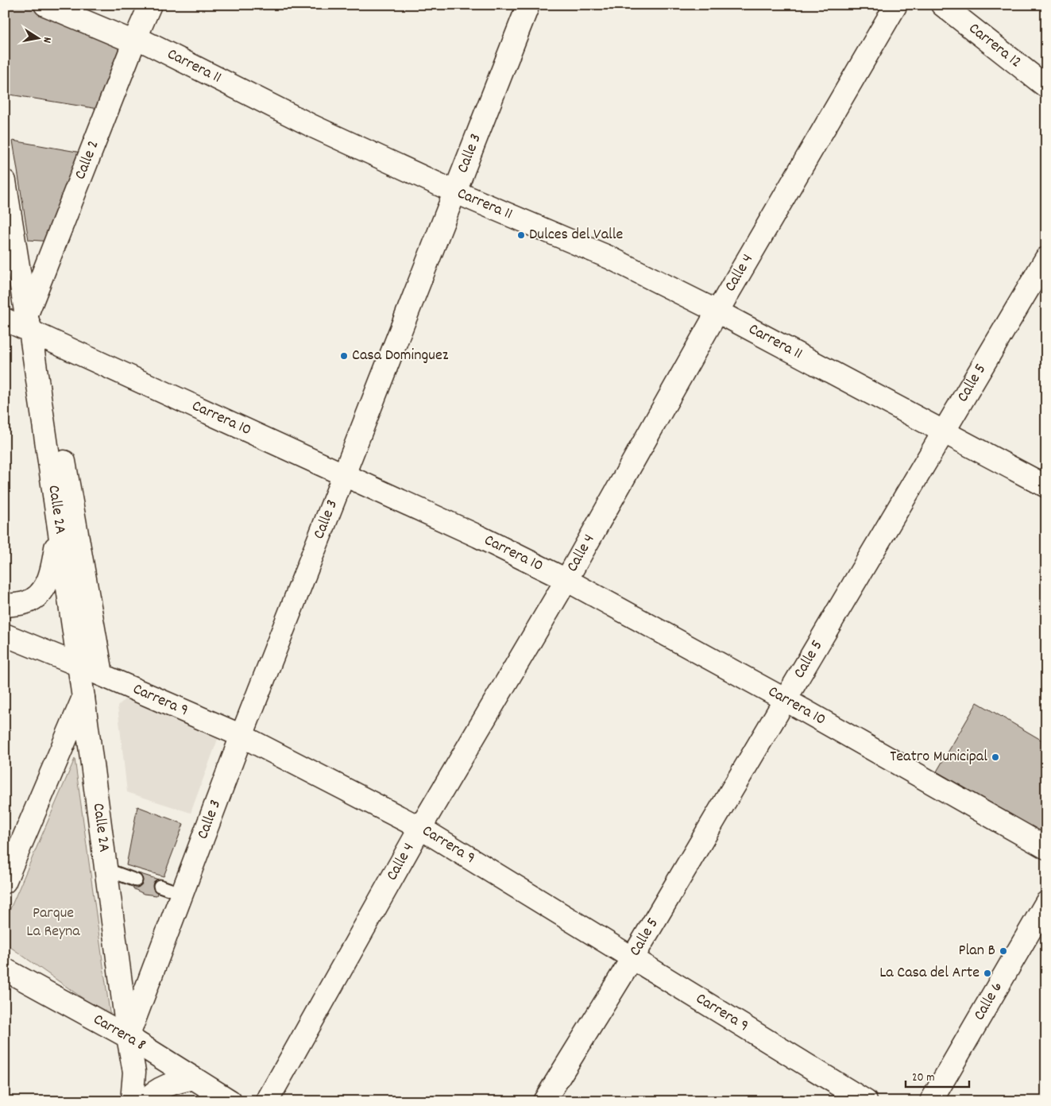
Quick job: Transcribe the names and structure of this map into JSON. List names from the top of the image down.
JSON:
{
  "streets": {
    "street": [
      "Carrera 12",
      "Carrera 11",
      "Calle 3",
      "Calle 2",
      "Calle 4",
      "Calle 5",
      "Carrera 10",
      "Calle 2A",
      "Carrera 9",
      "Calle 6",
      "Carrera 8"
    ]
  },
  "crossings": [
    ["Carrera 11", "Calle 3"],
    ["Carrera 11", "Calle 2"],
    ["Carrera 11", "Calle 4"],
    ["Carrera 11", "Calle 5"],
    ["Calle 3", "Carrera 10"],
    ["Calle 3", "Calle 2A"],
    ["Calle 3", "Carrera 9"],
    ["Calle 3", "Carrera 8"],
    ["Calle 2", "Carrera 10"],
    ["Calle 2", "Calle 2A"],
    ["Calle 4", "Carrera 10"],
    ["Calle 4", "Carrera 9"],
    ["Calle 5", "Carrera 10"],
    ["Calle 5", "Carrera 9"],
    ["Carrera 10", "Calle 2A"],
    ["Calle 2A", "Carrera 9"],
    ["Calle 2A", "Carrera 8"]
  ],
  "parks": ["Parque La Reyna"],
  "places": [
    "Dulces del Valle",
    "Casa Dominguez",
    "Teatro Municipal",
    "Plan B",
    "La Casa del Arte"
  ],
  "scale_bar": "20 m",
  "north": "right"
}
